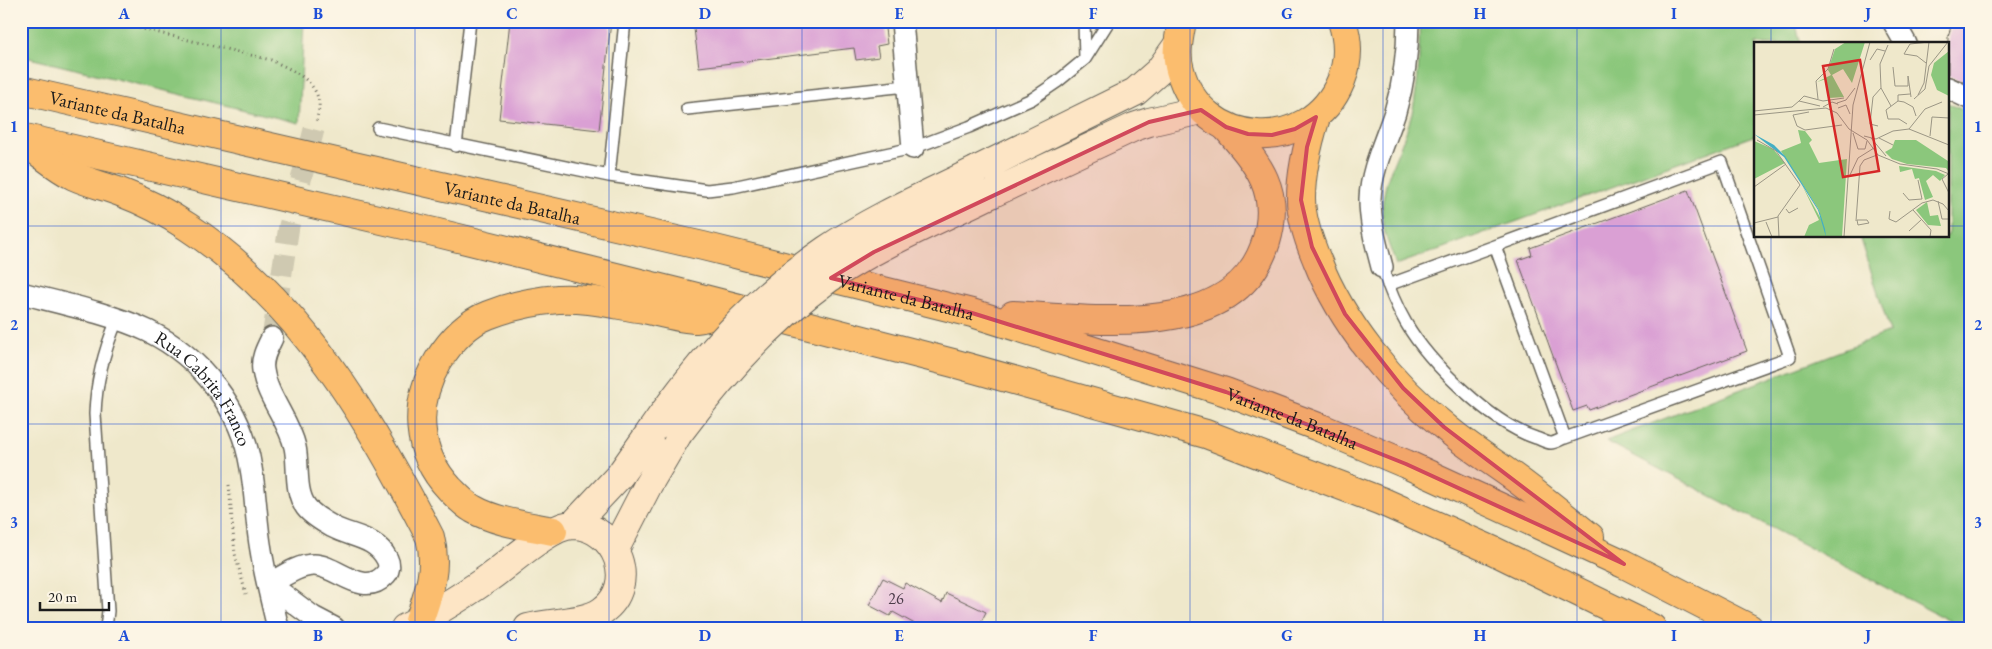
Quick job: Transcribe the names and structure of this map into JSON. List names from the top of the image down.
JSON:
{
  "streets": {
    "main road": ["Variante da Batalha"],
    "street": ["Rua Cabrita Franco"]
  },
  "house_numbers": ["26"],
  "scale_bar": "20 m",
  "grid": {
    "columns": [
      "A",
      "B",
      "C",
      "D",
      "E",
      "F",
      "G",
      "H",
      "I",
      "J"
    ],
    "rows": ["1", "2", "3"]
  }
}
